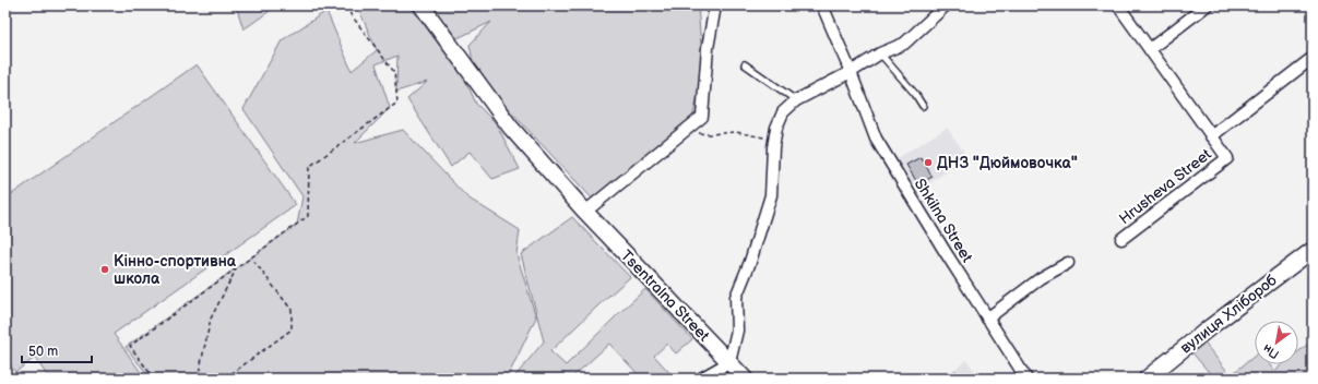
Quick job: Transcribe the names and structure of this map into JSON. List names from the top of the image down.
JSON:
{
  "streets": {
    "main road": ["Tsentralna Street", "вулиця Хлібороб"],
    "street": ["Hrusheva Street", "Shkilna Street"]
  },
  "places": ["ДНЗ \"Дюймовочка\"", "Кінно-спортивна школа"],
  "scale_bar": "50 m",
  "north": "bottom left"
}
